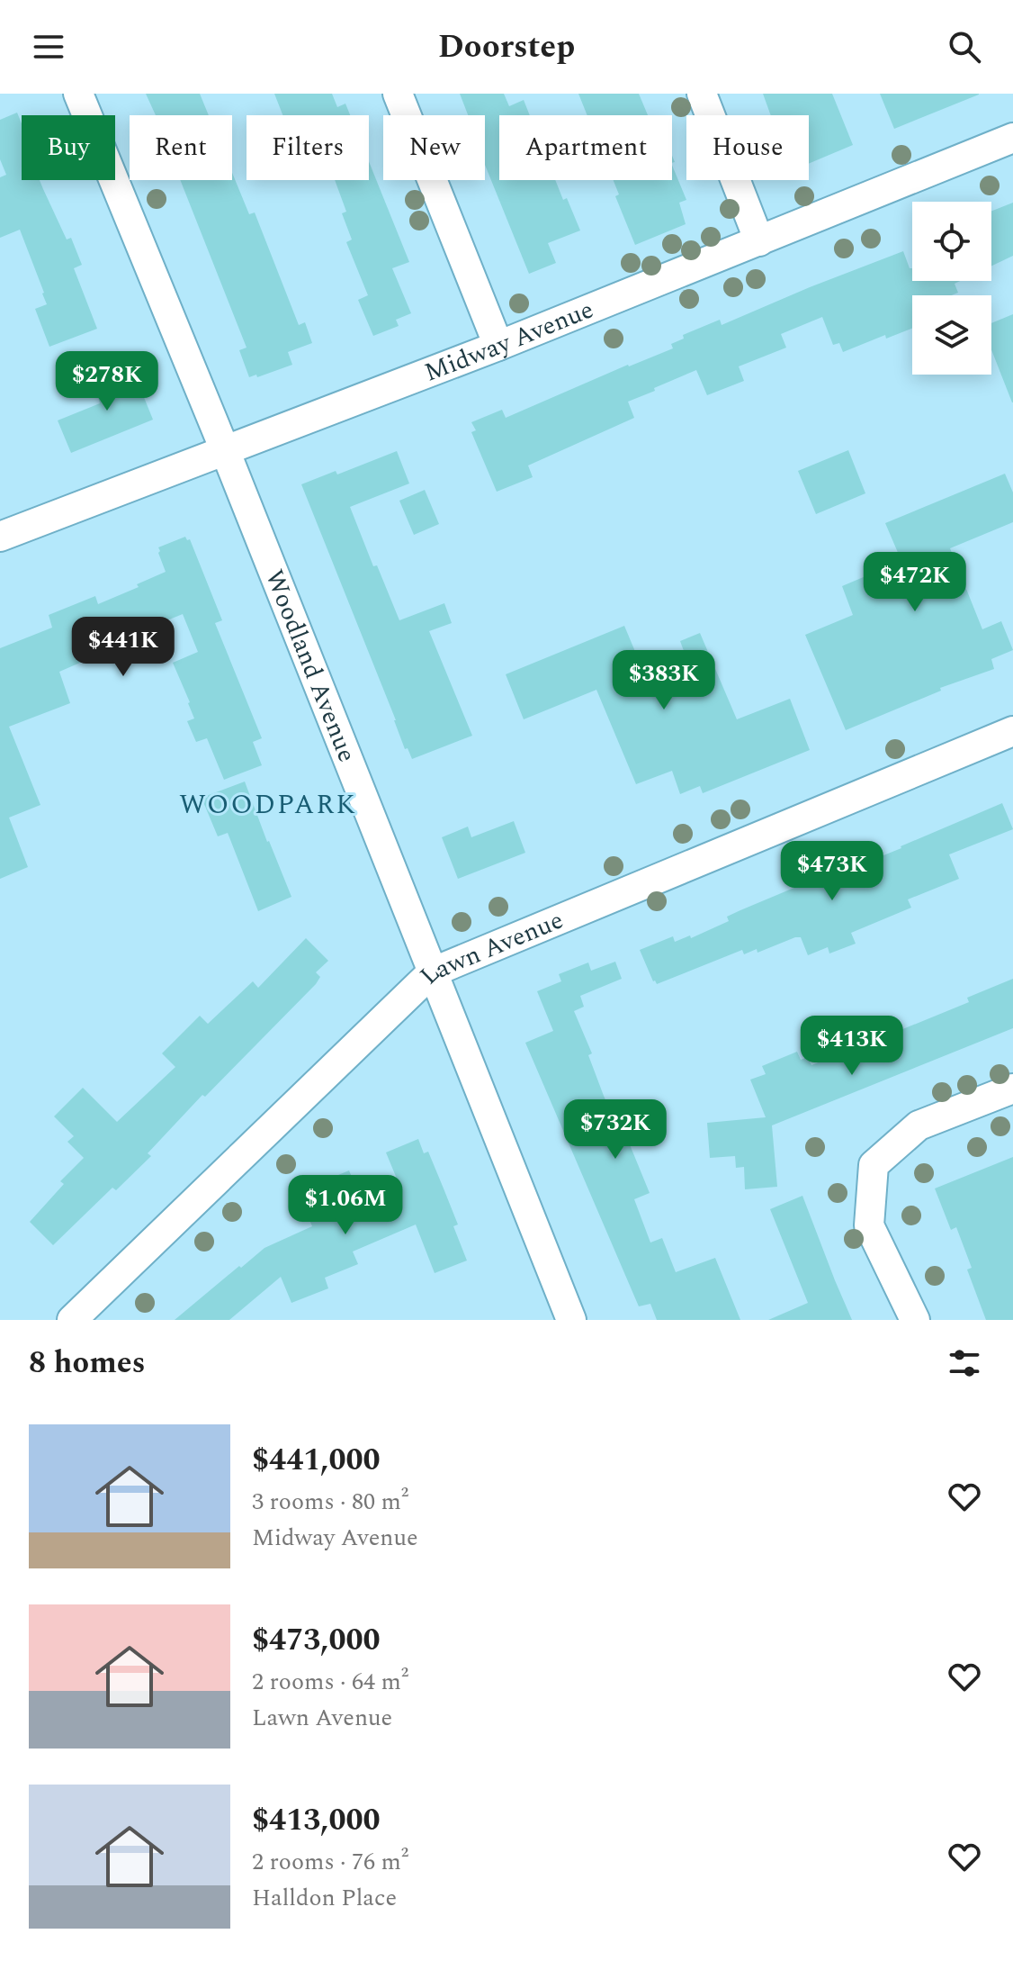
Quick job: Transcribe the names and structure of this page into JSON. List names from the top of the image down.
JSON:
{
  "streets": {
    "street": ["Midway Avenue", "Woodland Avenue", "Lawn Avenue"]
  },
  "crossings": [
    ["Midway Avenue", "Woodland Avenue"],
    ["Woodland Avenue", "Lawn Avenue"]
  ],
  "districts": ["WOODPARK"],
  "page": {
    "header": "Doorstep",
    "chip": [
      "Buy",
      "Rent",
      "Filters",
      "New",
      "Apartment",
      "House"
    ],
    "price": [
      "$278K",
      "$472K",
      "$441K",
      "$383K",
      "$473K",
      "$413K",
      "$732K",
      "$1.06M"
    ],
    "heading": "8 homes",
    "list": [
      {
        "name": "$441,000",
        "note": "3 rooms · 80 m² · Midway Avenue"
      },
      {
        "name": "$473,000",
        "note": "2 rooms · 64 m² · Lawn Avenue"
      },
      {
        "name": "$413,000",
        "note": "2 rooms · 76 m² · Halldon Place"
      }
    ]
  }
}
